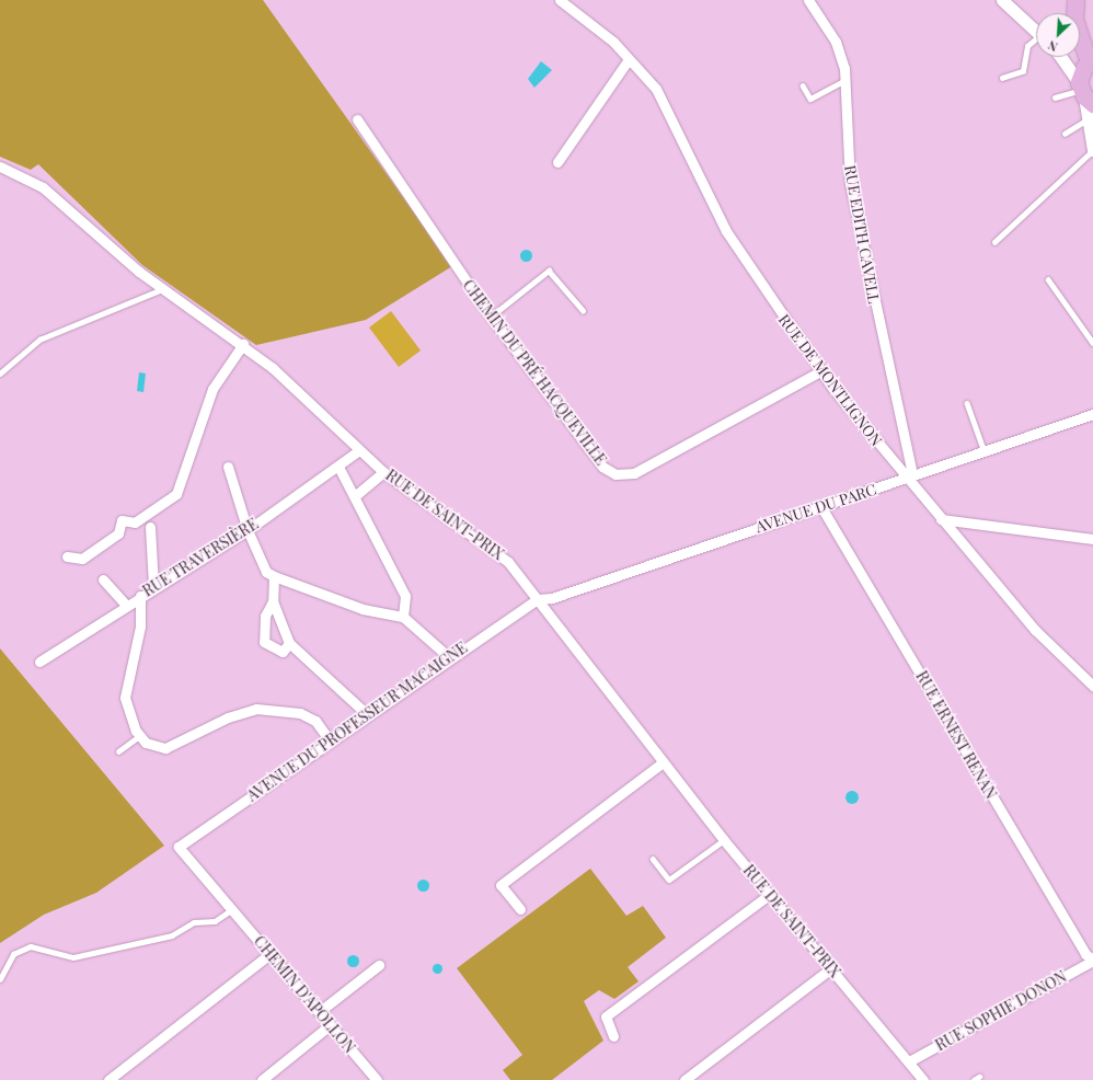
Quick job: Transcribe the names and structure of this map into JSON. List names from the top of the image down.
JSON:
{
  "streets": {
    "street": [
      "RUE EDITH CAVELL",
      "CHEMIN DU PRÉ HACQUEVILLE",
      "RUE DE MONTLIGNON",
      "AVENUE DU PARC",
      "RUE DE SAINT-PRIX",
      "RUE TRAVERSIÈRE",
      "AVENUE DU PROFESSEUR MACAIGNE",
      "RUE ERNEST RENAN",
      "CHEMIN D'APOLLON",
      "RUE SOPHIE DONON"
    ]
  },
  "crossings": [
    ["RUE EDITH CAVELL", "RUE DE MONTLIGNON"],
    ["RUE EDITH CAVELL", "AVENUE DU PARC"],
    ["CHEMIN DU PRÉ HACQUEVILLE", "RUE DE MONTLIGNON"],
    ["RUE DE MONTLIGNON", "AVENUE DU PARC"],
    ["AVENUE DU PARC", "RUE DE SAINT-PRIX"],
    ["AVENUE DU PARC", "AVENUE DU PROFESSEUR MACAIGNE"],
    ["AVENUE DU PARC", "RUE ERNEST RENAN"],
    ["RUE DE SAINT-PRIX", "RUE TRAVERSIÈRE"],
    ["RUE DE SAINT-PRIX", "AVENUE DU PROFESSEUR MACAIGNE"],
    ["RUE DE SAINT-PRIX", "RUE SOPHIE DONON"],
    ["AVENUE DU PROFESSEUR MACAIGNE", "CHEMIN D'APOLLON"],
    ["RUE ERNEST RENAN", "RUE SOPHIE DONON"]
  ],
  "north": "bottom left"
}
